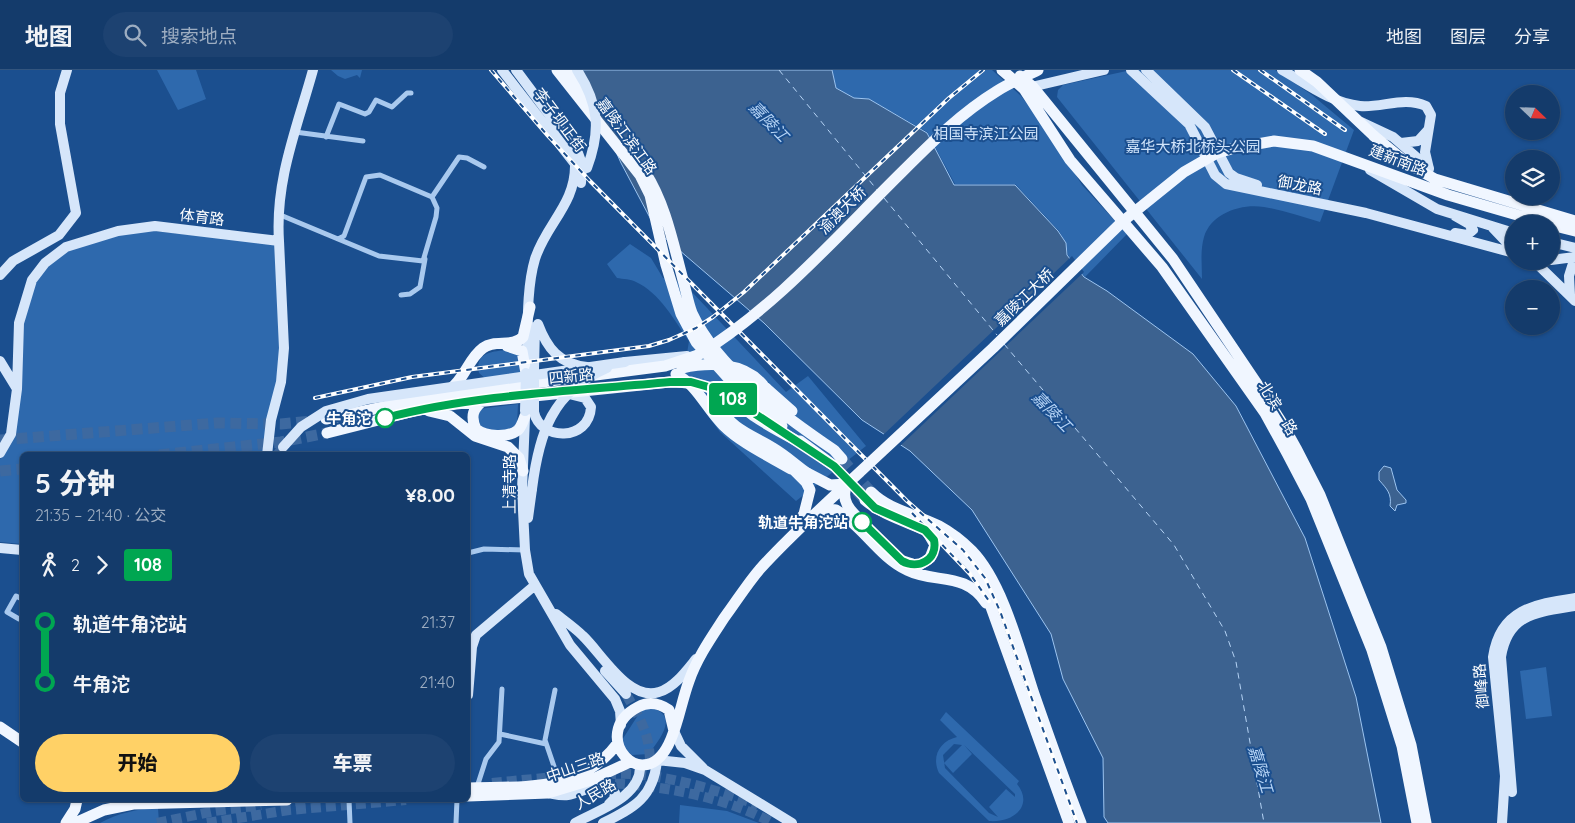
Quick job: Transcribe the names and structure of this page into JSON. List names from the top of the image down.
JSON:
{
  "streets": {
    "main road": [
      "李子坝正街",
      "嘉陵江滨江路",
      "建新南路",
      "御龙路",
      "渝澳大桥",
      "体育路",
      "嘉陵江大桥",
      "四新路",
      "北滨一路",
      "上清寺路",
      "御峰路",
      "中山三路",
      "人民路"
    ]
  },
  "crossings": [
    ["李子坝正街", "上清寺路"],
    ["建新南路", "嘉陵江大桥"],
    ["渝澳大桥", "四新路"],
    ["上清寺路", "中山三路"],
    ["上清寺路", "人民路"],
    ["中山三路", "人民路"]
  ],
  "water": ["嘉陵江"],
  "parks": ["相国寺滨江公园", "嘉华大桥北桥头公园"],
  "places": ["牛角沱", "轨道牛角沱站"],
  "lines": ["bus line 108"],
  "north": "bottom right",
  "page": {
    "header": "地图",
    "search": "搜索地点",
    "nav": ["地图", "图层", "分享"],
    "on_map": "108",
    "map_buttons": ["+", "−"],
    "heading": ["5 分钟", "21:35 – 21:40 · 公交", "¥8.00"],
    "legs": ["2", "108"],
    "list": [
      {
        "name": "轨道牛角沱站",
        "value": "21:37"
      },
      {
        "name": "牛角沱",
        "value": "21:40"
      }
    ],
    "buttons": ["开始", "车票"]
  }
}
